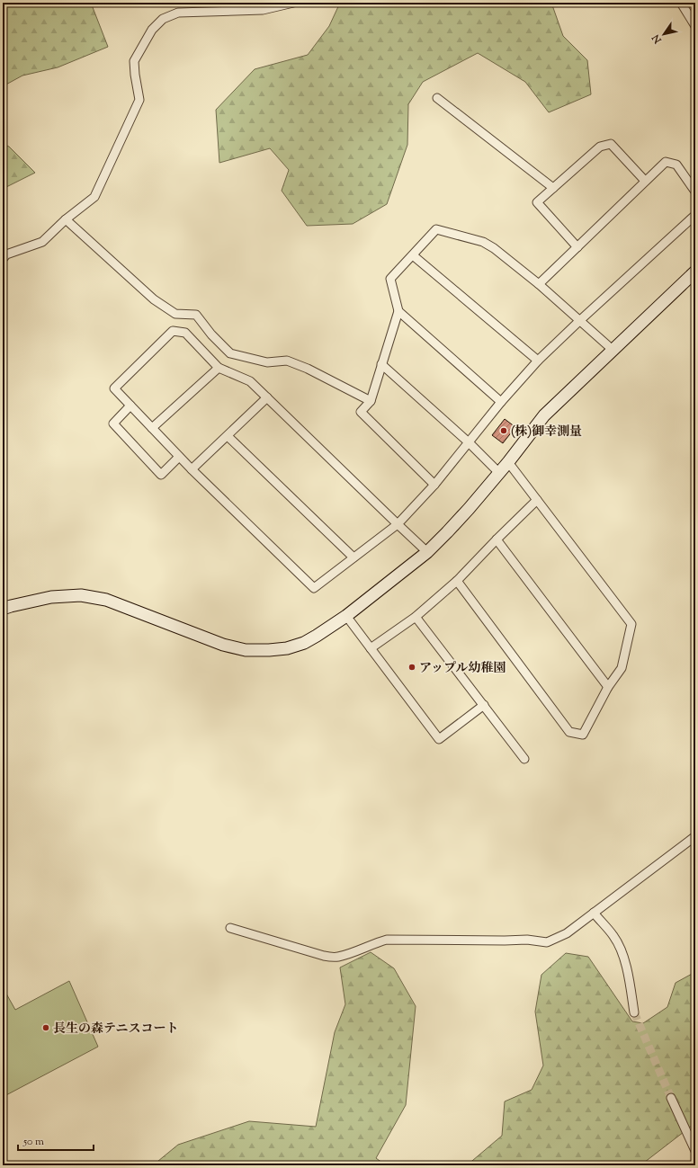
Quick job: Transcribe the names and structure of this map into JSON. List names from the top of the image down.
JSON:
{
  "places": ["(株)御幸測量", "アップル幼稚園", "長生の森テニスコート"],
  "scale_bar": "50 m",
  "north": "bottom left"
}
